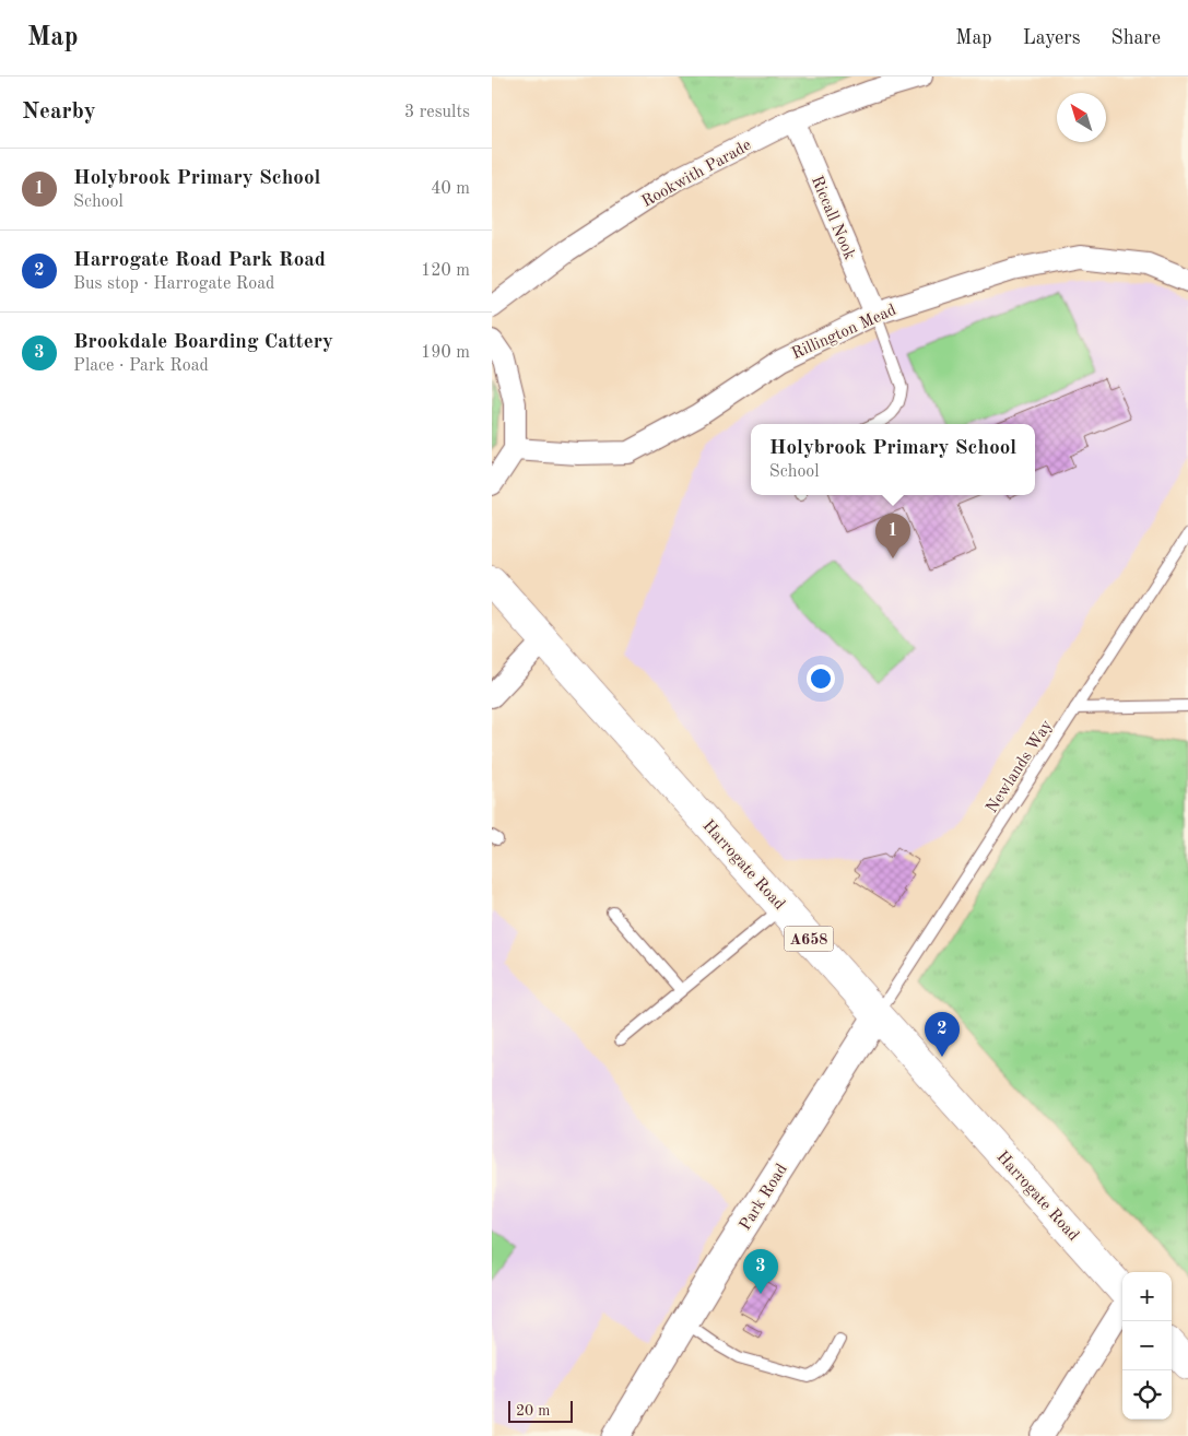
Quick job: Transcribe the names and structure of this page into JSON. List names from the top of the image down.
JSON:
{
  "streets": {
    "highway": ["Harrogate Road", "A658"],
    "street": [
      "Rookwith Parade",
      "Riccall Nook",
      "Rillington Mead",
      "Park Road"
    ],
    "lane": ["Newlands Way"]
  },
  "crossings": [
    ["Rookwith Parade", "Riccall Nook"],
    ["Riccall Nook", "Rillington Mead"],
    ["Newlands Way", "Harrogate Road"],
    ["Newlands Way", "Park Road"],
    ["Harrogate Road", "Park Road"]
  ],
  "scale_bar": "20 m",
  "north": "top left",
  "page": {
    "header": "Map",
    "nav": ["Map", "Layers", "Share"],
    "heading": ["Nearby", "3 results"],
    "list": [
      {
        "mark": "1",
        "name": "Holybrook Primary School",
        "note": "School",
        "value": "40 m"
      },
      {
        "mark": "2",
        "name": "Harrogate Road Park Road",
        "note": "Bus stop · Harrogate Road",
        "value": "120 m"
      },
      {
        "mark": "3",
        "name": "Brookdale Boarding Cattery",
        "note": "Place · Park Road",
        "value": "190 m"
      }
    ],
    "popup": ["Holybrook Primary School", "School"],
    "pins": ["1", "2", "3"],
    "map_buttons": ["+", "−"],
    "scale": "20 m"
  }
}
